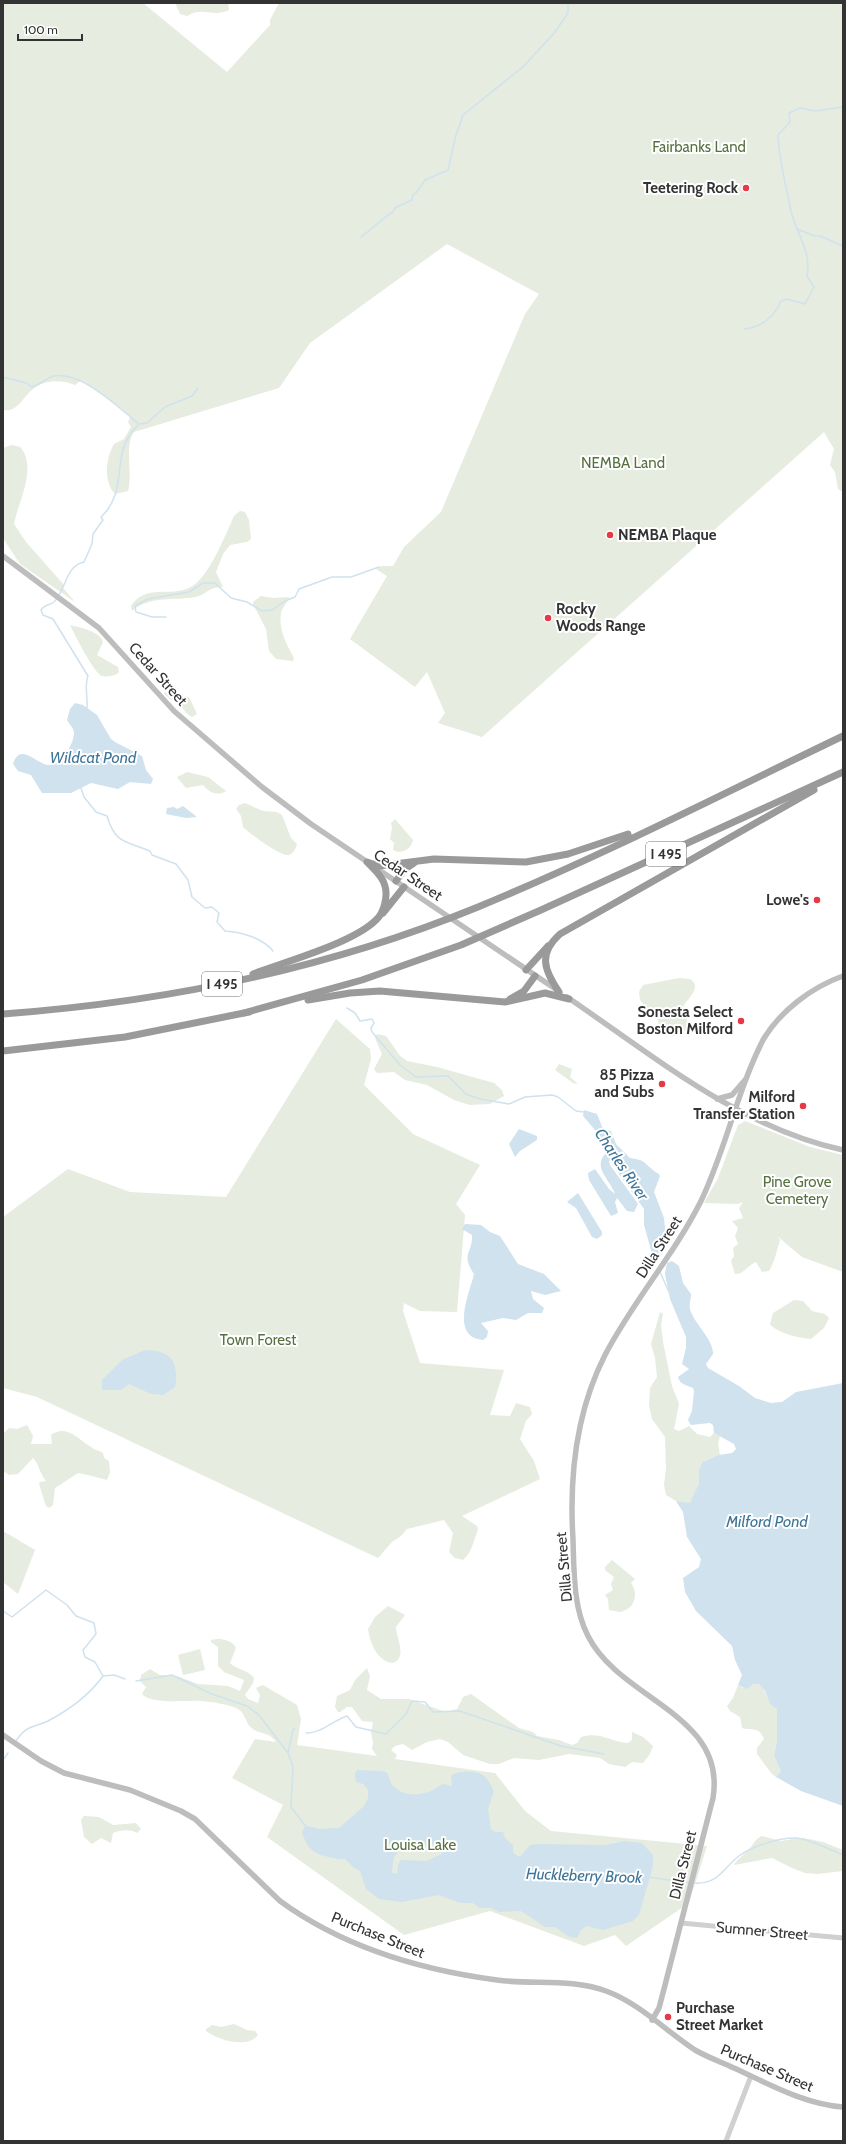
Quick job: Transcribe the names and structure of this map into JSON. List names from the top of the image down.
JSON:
{
  "streets": {
    "highway": ["I 495"],
    "main road": ["Cedar Street", "Dilla Street", "Purchase Street"],
    "street": ["Sumner Street"]
  },
  "crossings": [
    ["Cedar Street", "Dilla Street"],
    ["Dilla Street", "Sumner Street"],
    ["Dilla Street", "Purchase Street"]
  ],
  "water": [
    "Wildcat Pond",
    "Charles River",
    "Milford Pond",
    "Huckleberry Brook"
  ],
  "parks": [
    "Fairbanks Land",
    "NEMBA Land",
    "Pine Grove Cemetery",
    "Town Forest",
    "Louisa Lake"
  ],
  "places": [
    "Teetering Rock",
    "NEMBA Plaque",
    "Rocky Woods Range",
    "Lowe's",
    "Sonesta Select Boston Milford",
    "85 Pizza and Subs",
    "Milford Transfer Station",
    "Purchase Street Market"
  ],
  "scale_bar": "100 m"
}
